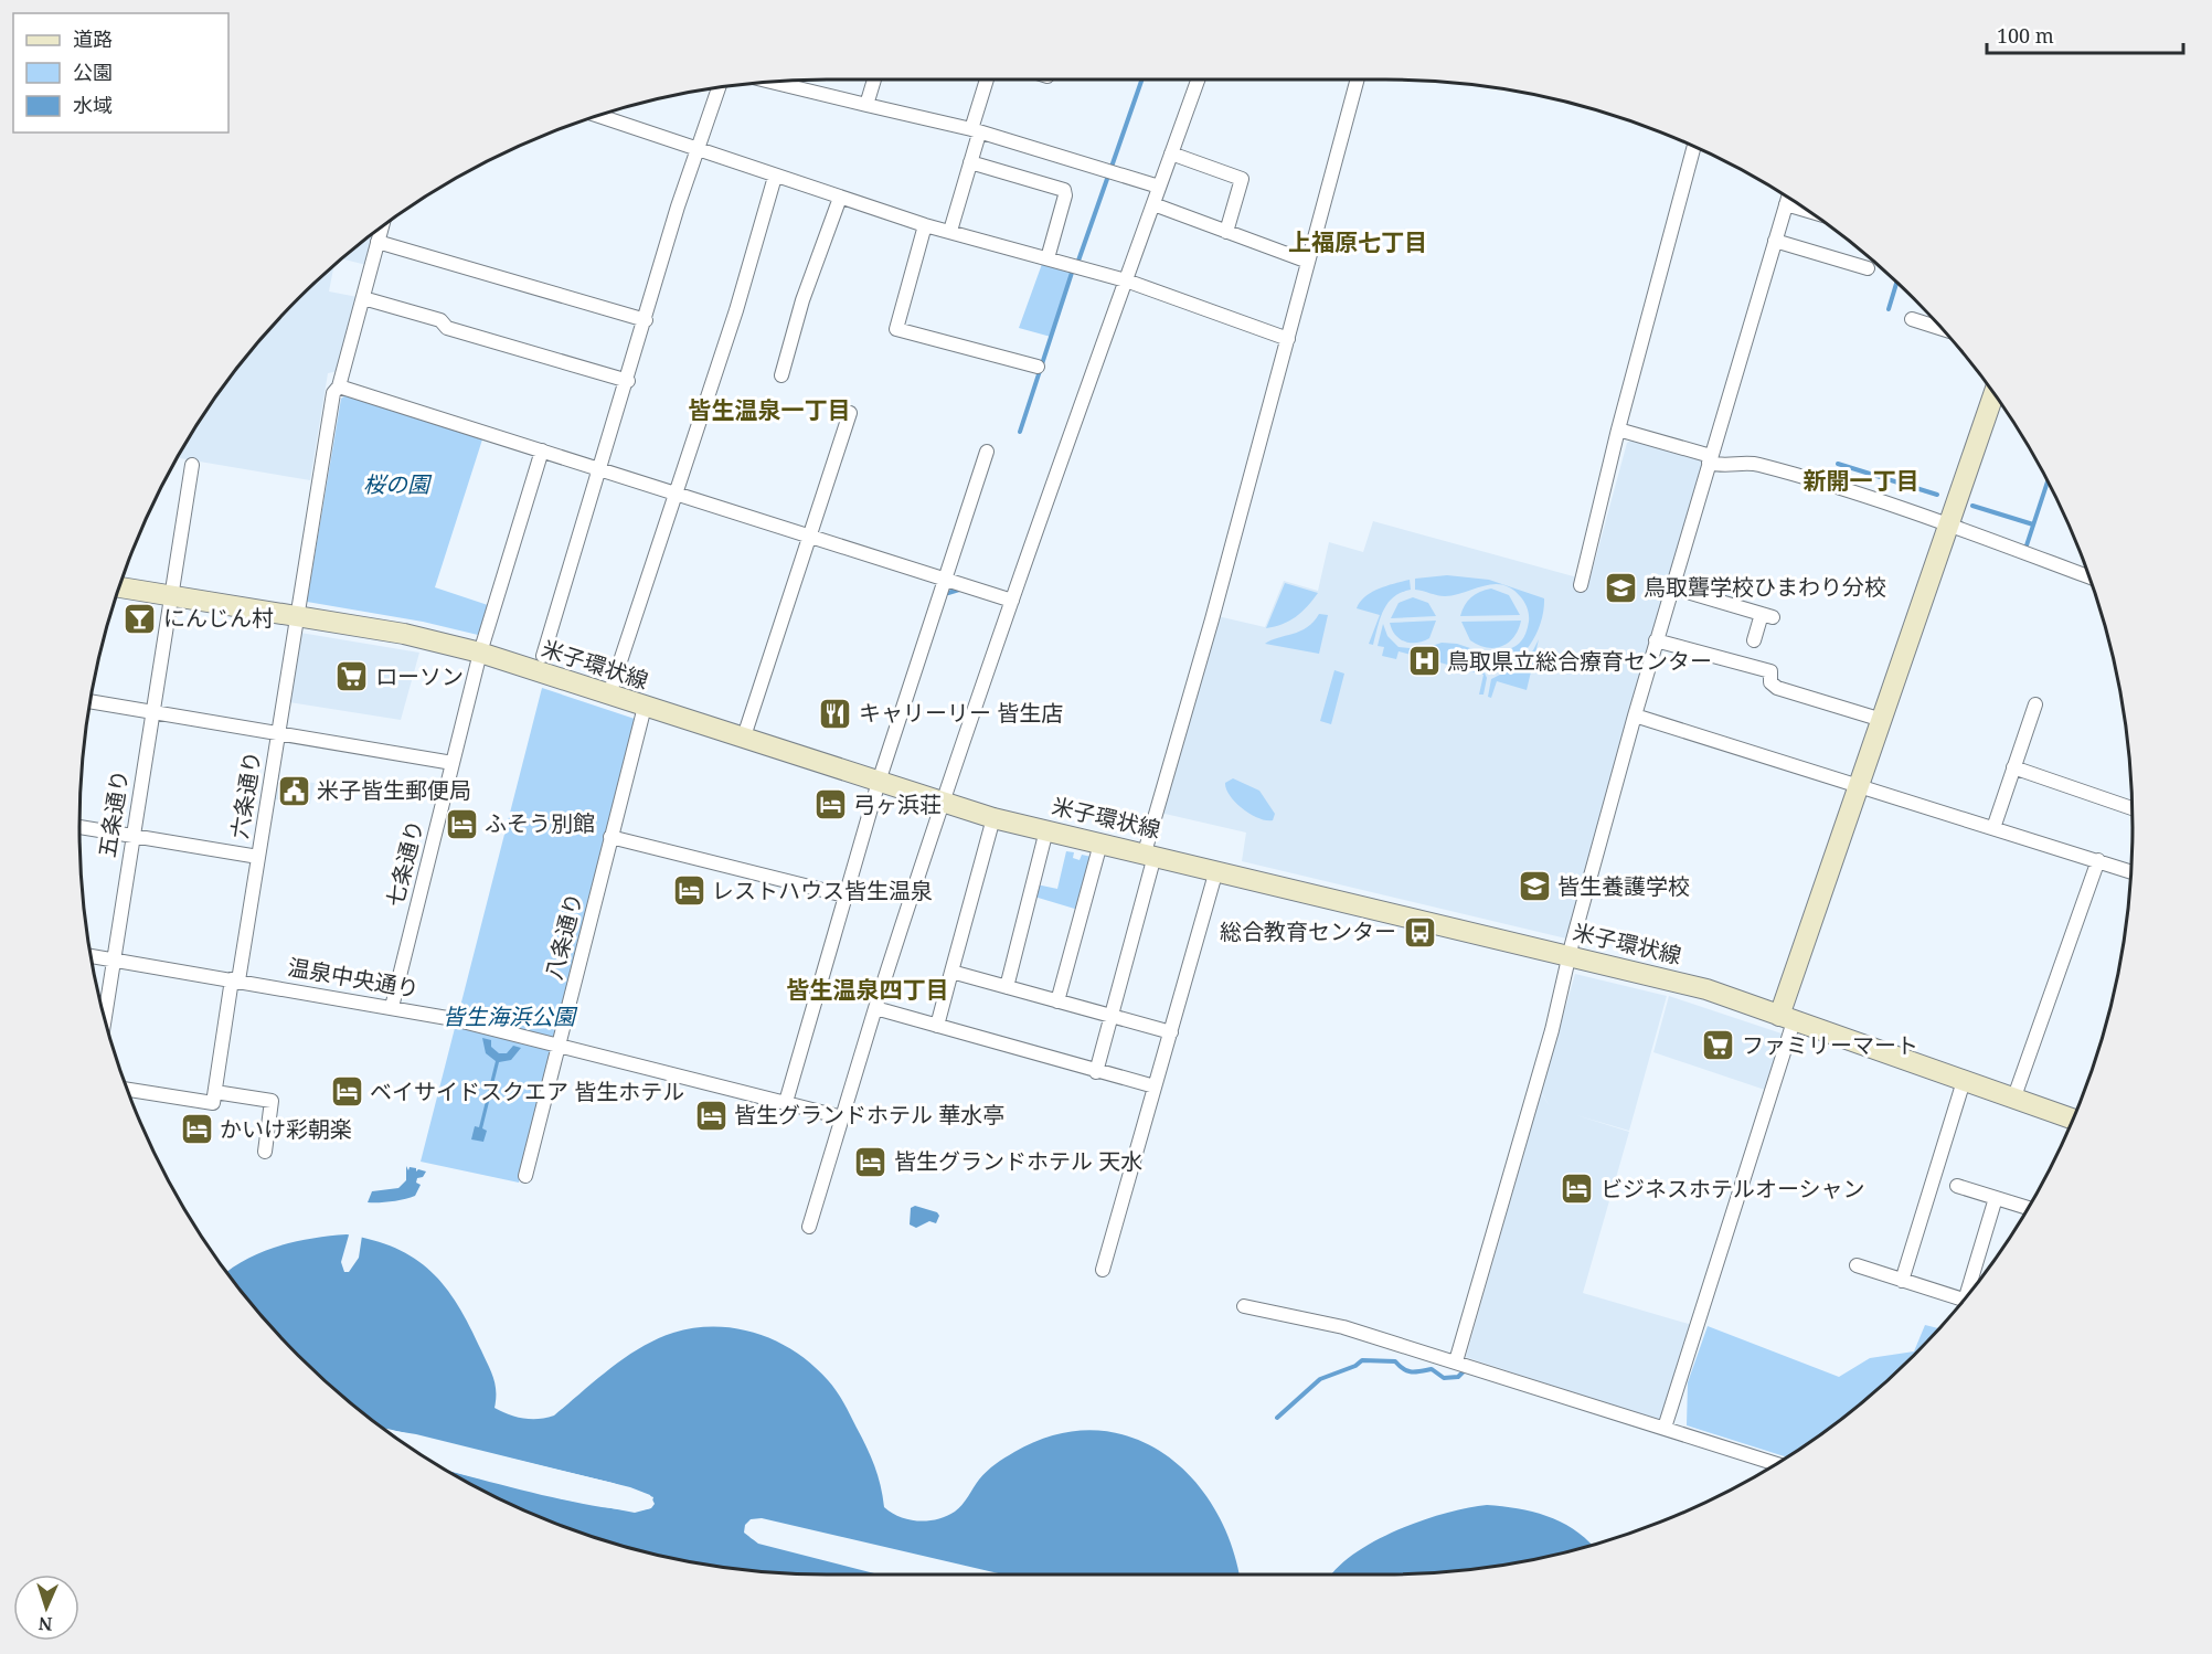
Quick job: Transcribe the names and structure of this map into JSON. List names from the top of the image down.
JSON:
{
  "streets": {
    "main road": ["米子環状線"],
    "street": [
      "六条通り",
      "五条通り",
      "七条通り",
      "八条通り",
      "温泉中央通り"
    ]
  },
  "crossings": [
    ["米子環状線", "六条通り"],
    ["米子環状線", "五条通り"],
    ["米子環状線", "七条通り"],
    ["米子環状線", "八条通り"],
    ["六条通り", "温泉中央通り"],
    ["五条通り", "温泉中央通り"],
    ["七条通り", "温泉中央通り"],
    ["八条通り", "温泉中央通り"]
  ],
  "districts": [
    "上福原七丁目",
    "皆生温泉一丁目",
    "新開一丁目",
    "皆生温泉四丁目"
  ],
  "parks": ["桜の園", "皆生海浜公園"],
  "places": {
    "school or university": ["鳥取聾学校ひまわり分校", "皆生養護学校"],
    "bar": ["にんじん村"],
    "hospital": ["鳥取県立総合療育センター"],
    "supermarket": ["ローソン", "ファミリーマート"],
    "restaurant": ["キャリーリー 皆生店"],
    "public building": ["米子皆生郵便局"],
    "hotel": [
      "弓ヶ浜荘",
      "ふそう別館",
      "レストハウス皆生温泉",
      "ベイサイドスクエア 皆生ホテル",
      "皆生グランドホテル 華水亭",
      "かいけ彩朝楽",
      "皆生グランドホテル 天水",
      "ビジネスホテルオーシャン"
    ],
    "bus stop": ["総合教育センター"]
  },
  "legend": ["道路", "公園", "水域"],
  "scale_bar": "100 m",
  "north": "bottom"
}
